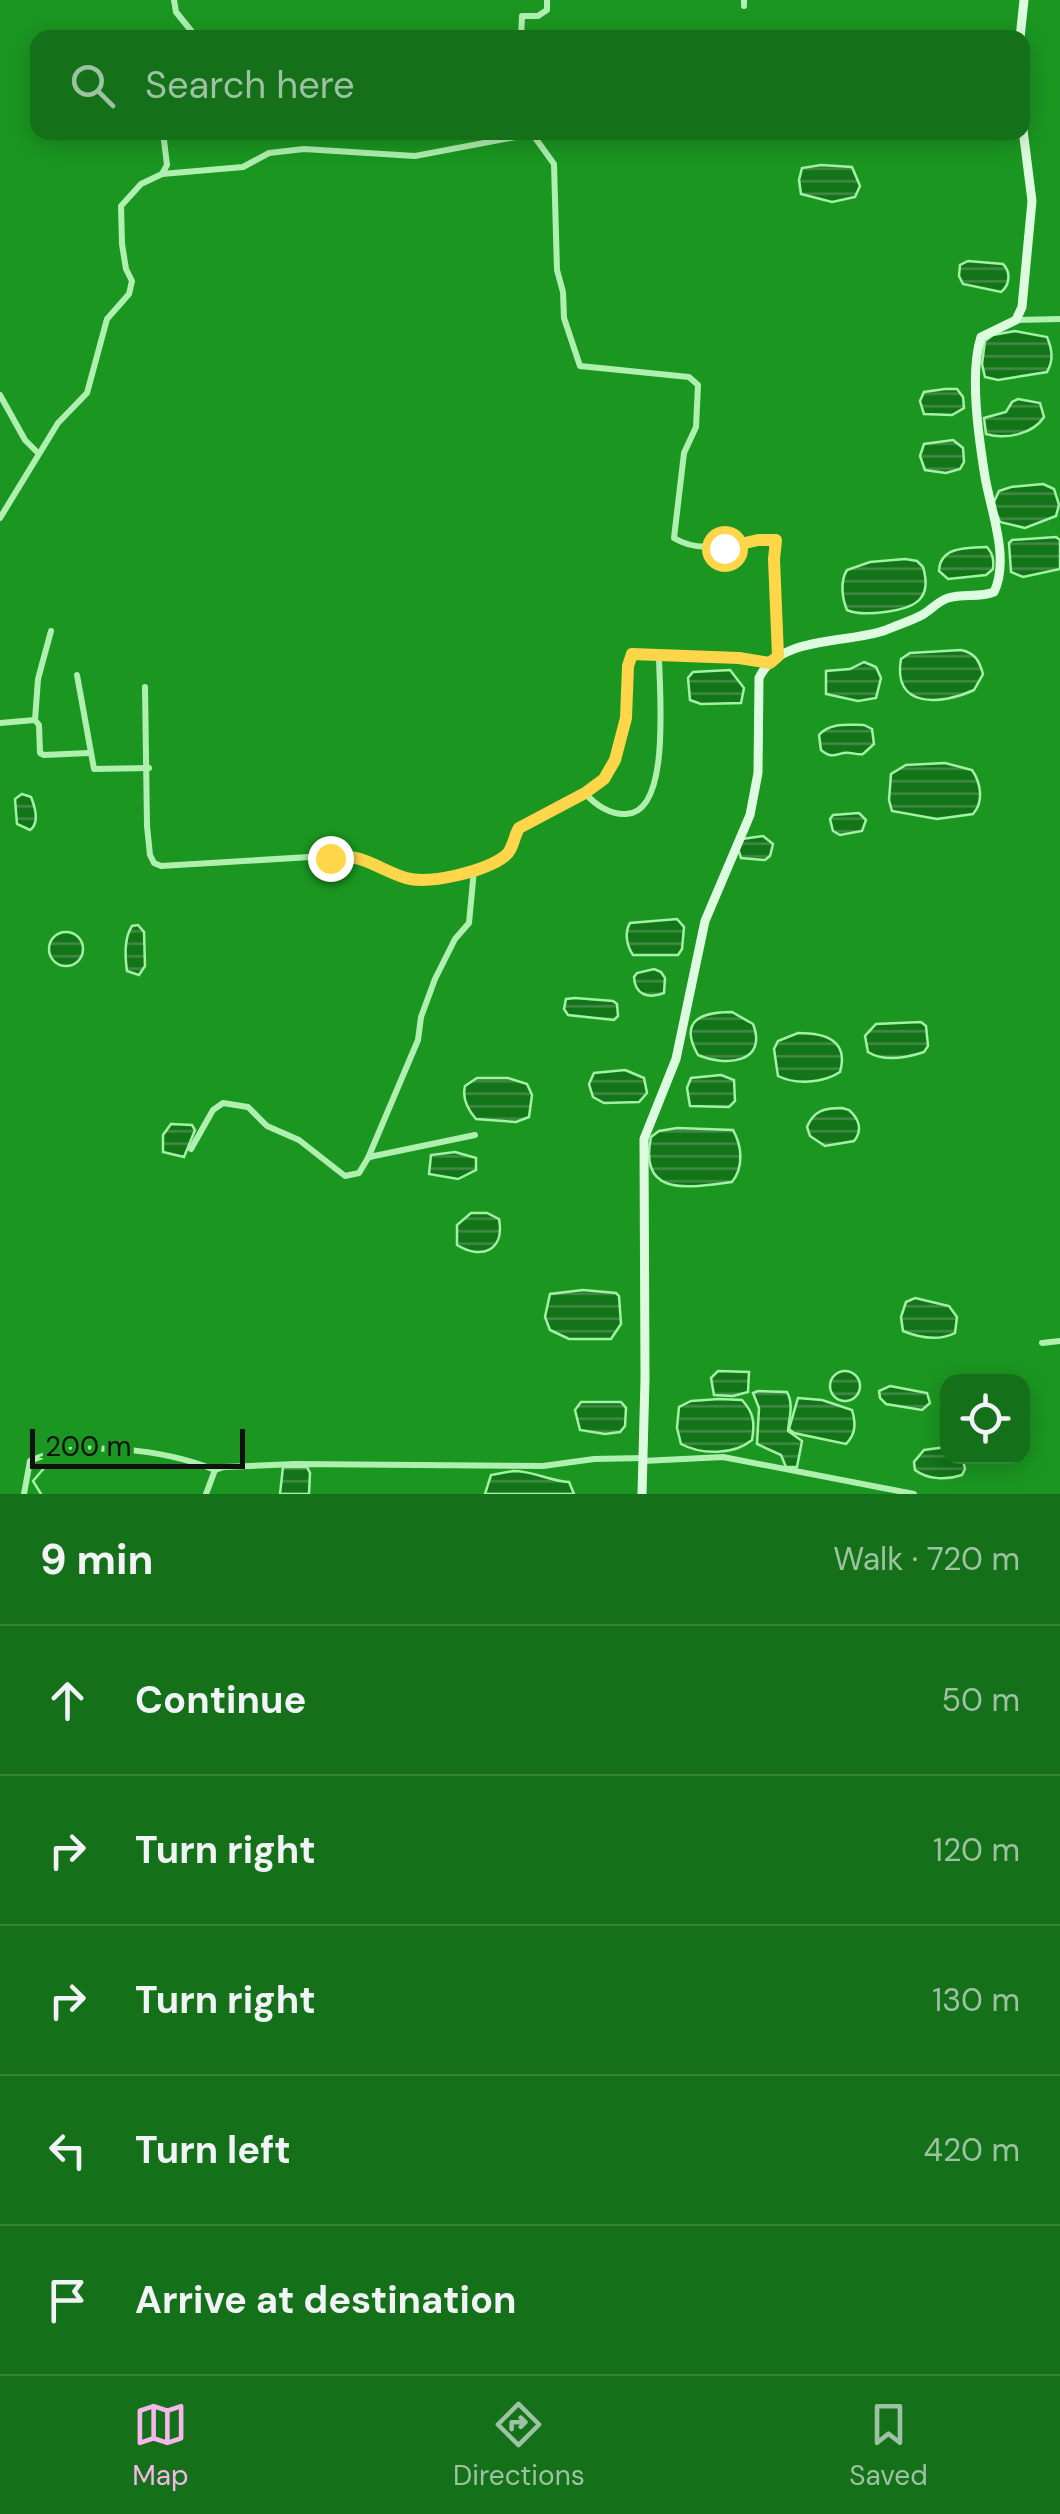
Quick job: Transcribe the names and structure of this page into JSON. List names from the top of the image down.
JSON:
{
  "scale_bar": "200 m",
  "page": {
    "search": "Search here",
    "scale": "200 m",
    "heading": ["9 min", "Walk · 720 m"],
    "list": [
      ["Continue", "50 m"],
      ["Turn right", "120 m"],
      ["Turn right", "130 m"],
      ["Turn left", "420 m"],
      "Arrive at destination"
    ],
    "nav": ["Map", "Directions", "Saved"]
  }
}
